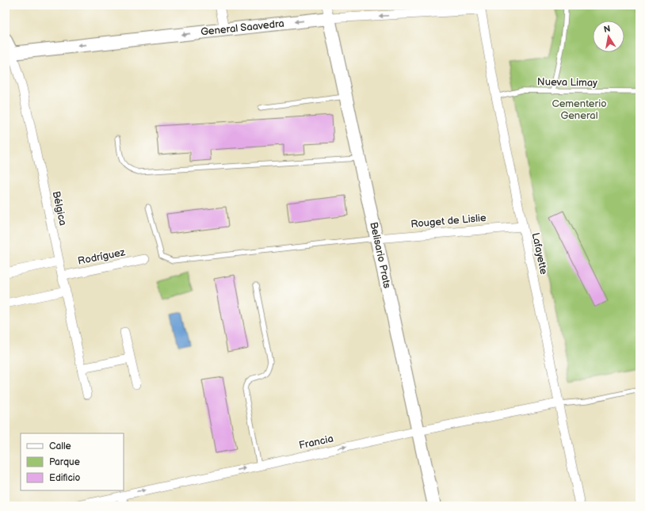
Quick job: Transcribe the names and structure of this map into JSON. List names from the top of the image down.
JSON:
{
  "streets": {
    "street": [
      "General Saavedra",
      "Bélgica",
      "Rouget de Lislie",
      "Lafayette",
      "Belisario Prats",
      "Rodríguez",
      "Francia"
    ],
    "lane": ["Nueva Limay"]
  },
  "crossings": [
    ["General Saavedra", "Bélgica"],
    ["General Saavedra", "Lafayette"],
    ["General Saavedra", "Belisario Prats"],
    ["Nueva Limay", "Lafayette"],
    ["Bélgica", "Rodríguez"],
    ["Rouget de Lislie", "Lafayette"],
    ["Rouget de Lislie", "Belisario Prats"],
    ["Lafayette", "Francia"],
    ["Belisario Prats", "Francia"]
  ],
  "one_way": ["General Saavedra", "Francia"],
  "parks": ["Cementerio General"],
  "legend": ["Calle", "Parque", "Edificio"],
  "north": "top"
}
